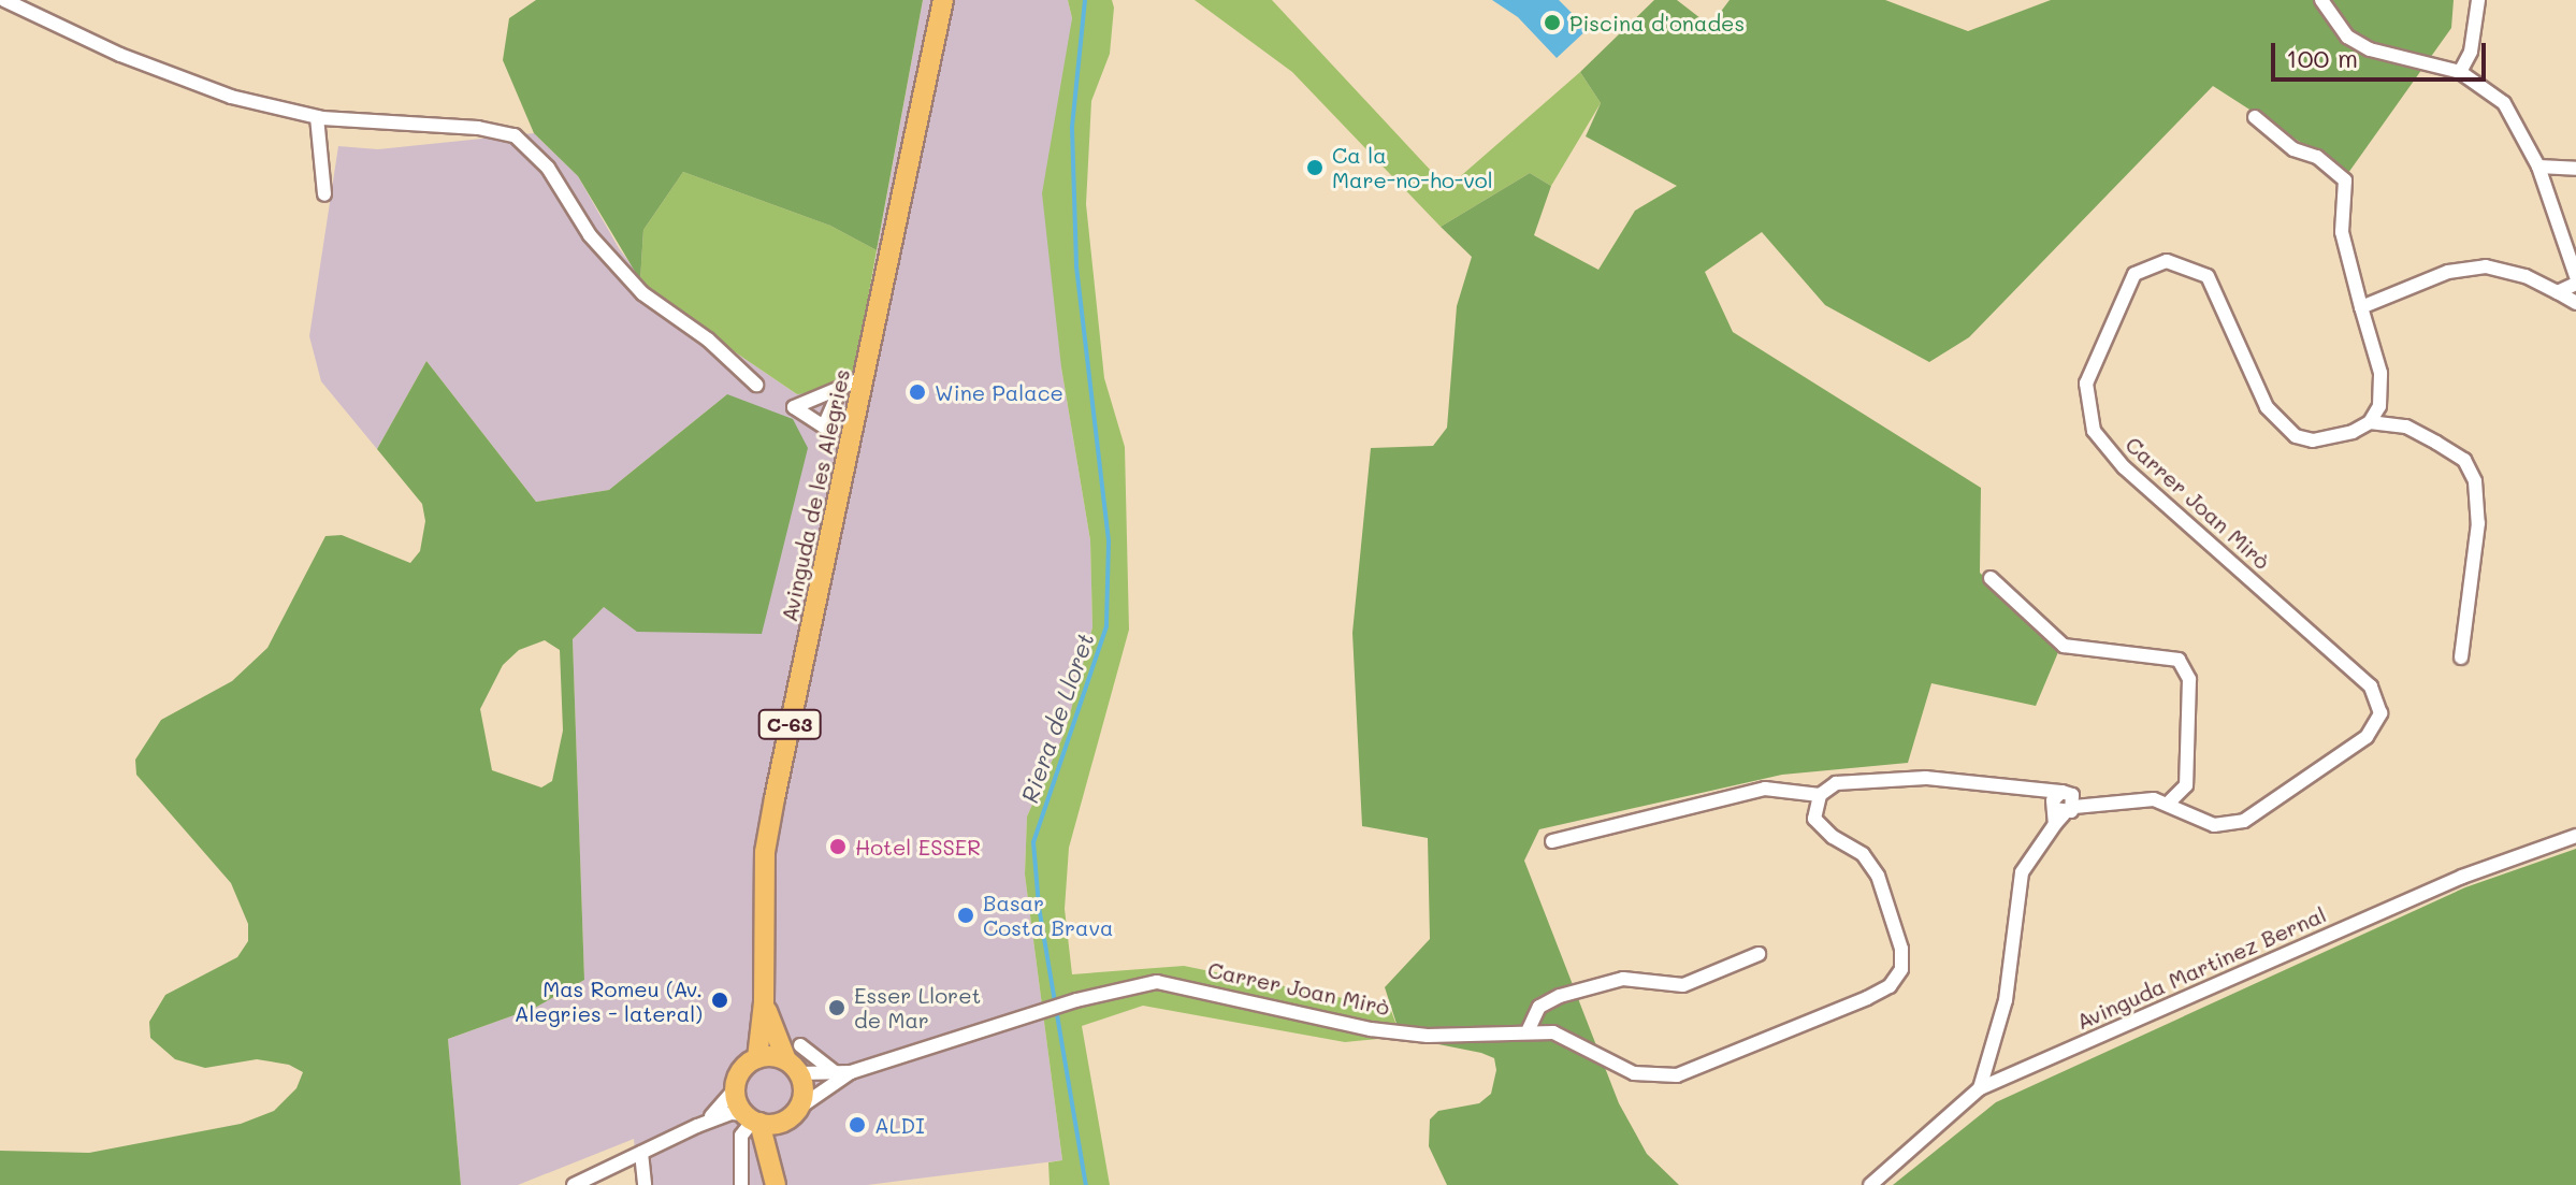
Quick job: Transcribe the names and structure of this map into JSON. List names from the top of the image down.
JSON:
{
  "streets": {
    "main road": ["Avinguda de les Alegries", "C-63"],
    "street": ["Carrer Joan Mirò", "Avinguda Martinez Bernal"]
  },
  "crossings": [
    ["Avinguda de les Alegries", "Carrer Joan Mirò"],
    ["Avinguda de les Alegries", "C-63"],
    ["Carrer Joan Mirò", "C-63"]
  ],
  "water": ["Riera de Lloret"],
  "places": [
    "Piscina d'onades",
    "Ca la Mare-no-ho-vol",
    "Wine Palace",
    "Hotel ESSER",
    "Basar Costa Brava",
    "Mas Romeu (Av. Alegries - lateral)",
    "Esser Lloret de Mar",
    "ALDI"
  ],
  "scale_bar": "100 m"
}
